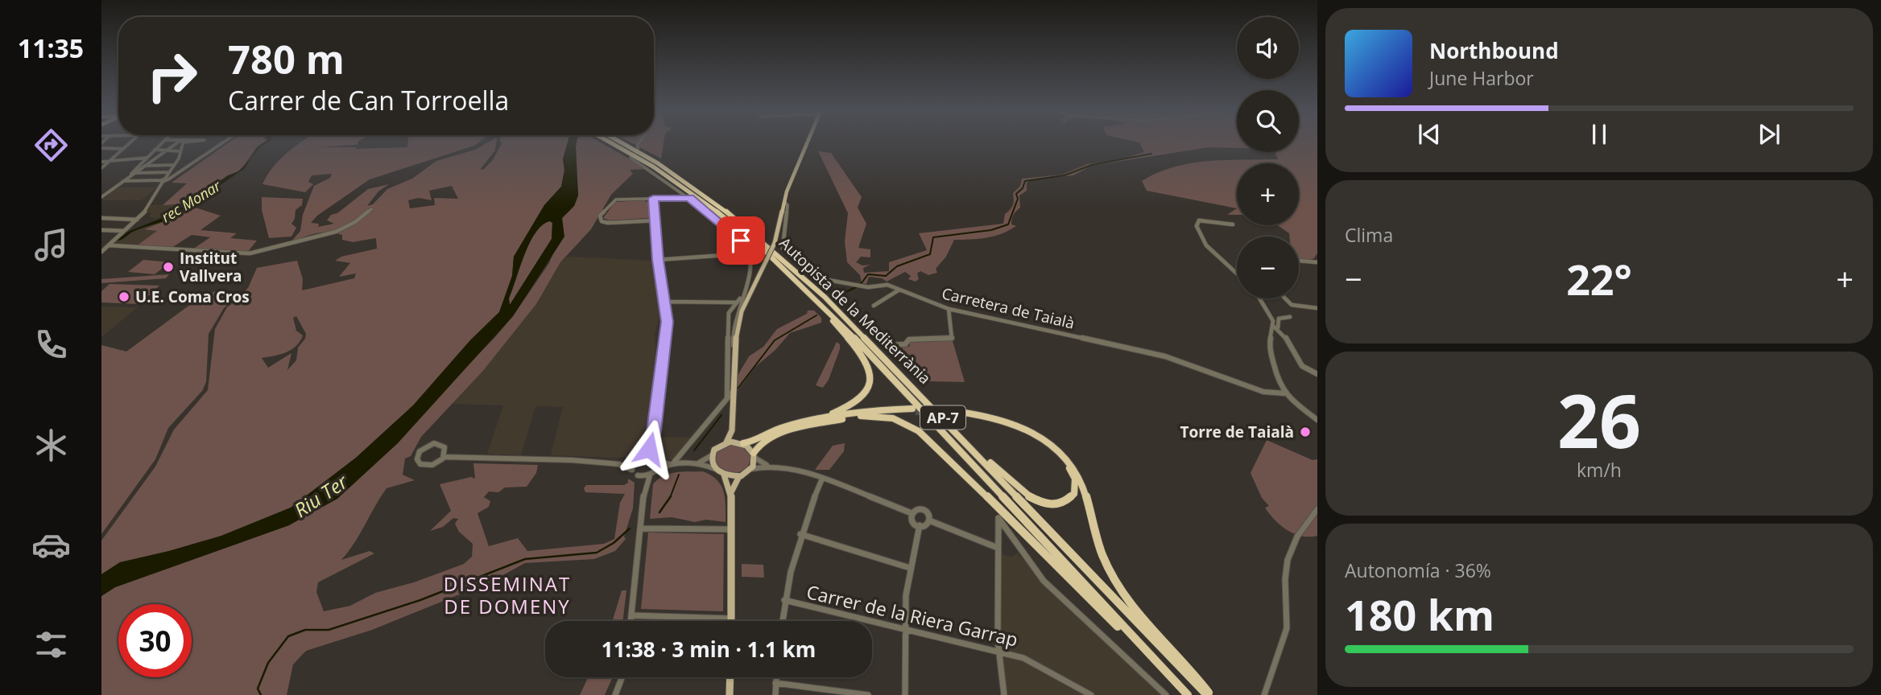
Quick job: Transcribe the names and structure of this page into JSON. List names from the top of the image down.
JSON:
{
  "streets": {
    "highway": ["Autopista de la Mediterrània", "AP-7"],
    "street": ["Carretera de Taialà", "Carrer de la Riera Garrap"]
  },
  "districts": ["DISSEMINAT DE DOMENY"],
  "water": ["rec Monar", "Riu Ter"],
  "places": ["Institut Vallvera", "U.E. Coma Cros", "Torre de Taialà"],
  "page": {
    "tabs": "11:35",
    "map_buttons": ["+", "−"],
    "turn": ["780 m", "Carrer de Can Torroella"],
    "song": ["Northbound", "June Harbor"],
    "tile": [
      "Clima",
      ["26", "km/h"],
      ["Autonomía · 36%", "180 km"]
    ],
    "heat": ["−", "22°", "+"],
    "limit": "30",
    "trip": "11:38 · 3 min · 1.1 km"
  }
}
